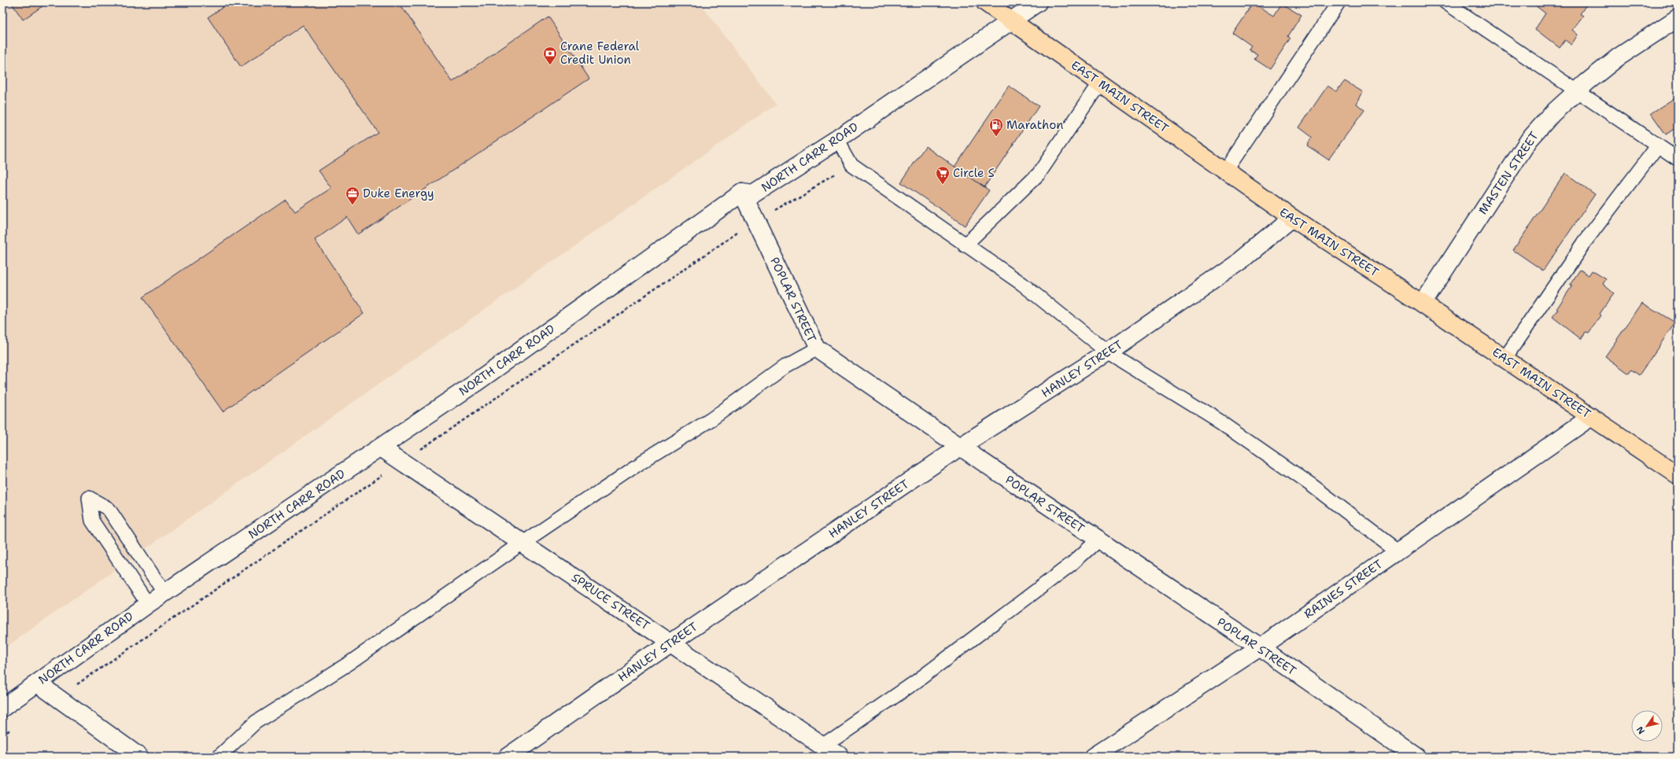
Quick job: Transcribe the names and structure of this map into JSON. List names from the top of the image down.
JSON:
{
  "streets": {
    "main road": ["EAST MAIN STREET"],
    "street": [
      "NORTH CARR ROAD",
      "MASTEN STREET",
      "POPLAR STREET",
      "HANLEY STREET",
      "RAINES STREET",
      "SPRUCE STREET"
    ]
  },
  "crossings": [
    ["EAST MAIN STREET", "NORTH CARR ROAD"],
    ["EAST MAIN STREET", "MASTEN STREET"],
    ["EAST MAIN STREET", "HANLEY STREET"],
    ["EAST MAIN STREET", "RAINES STREET"],
    ["NORTH CARR ROAD", "POPLAR STREET"],
    ["NORTH CARR ROAD", "SPRUCE STREET"],
    ["POPLAR STREET", "HANLEY STREET"],
    ["POPLAR STREET", "RAINES STREET"],
    ["HANLEY STREET", "SPRUCE STREET"]
  ],
  "places": {
    "bank": ["Crane Federal Credit Union"],
    "fuel station": ["Marathon"],
    "supermarket": ["Circle S"],
    "office": ["Duke Energy"]
  },
  "north": "bottom left"
}
